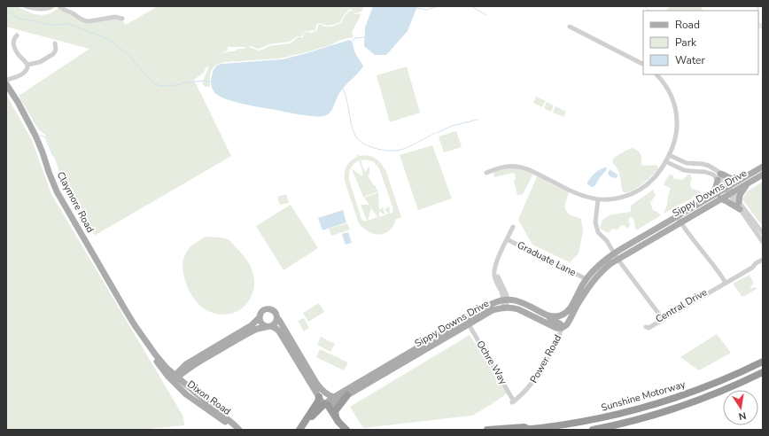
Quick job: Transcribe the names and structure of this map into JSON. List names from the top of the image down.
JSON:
{
  "streets": {
    "highway": ["Sunshine Motorway"],
    "main road": ["Sippy Downs Drive", "Claymore Road", "Dixon Road"],
    "street": [
      "Graduate Lane",
      "Central Drive",
      "Power Road",
      "Ochre Way"
    ]
  },
  "crossings": [
    ["Sippy Downs Drive", "Graduate Lane"],
    ["Sippy Downs Drive", "Central Drive"],
    ["Sippy Downs Drive", "Power Road"],
    ["Sippy Downs Drive", "Ochre Way"],
    ["Claymore Road", "Dixon Road"],
    ["Power Road", "Ochre Way"]
  ],
  "legend": ["Road", "Park", "Water"],
  "north": "bottom"
}
